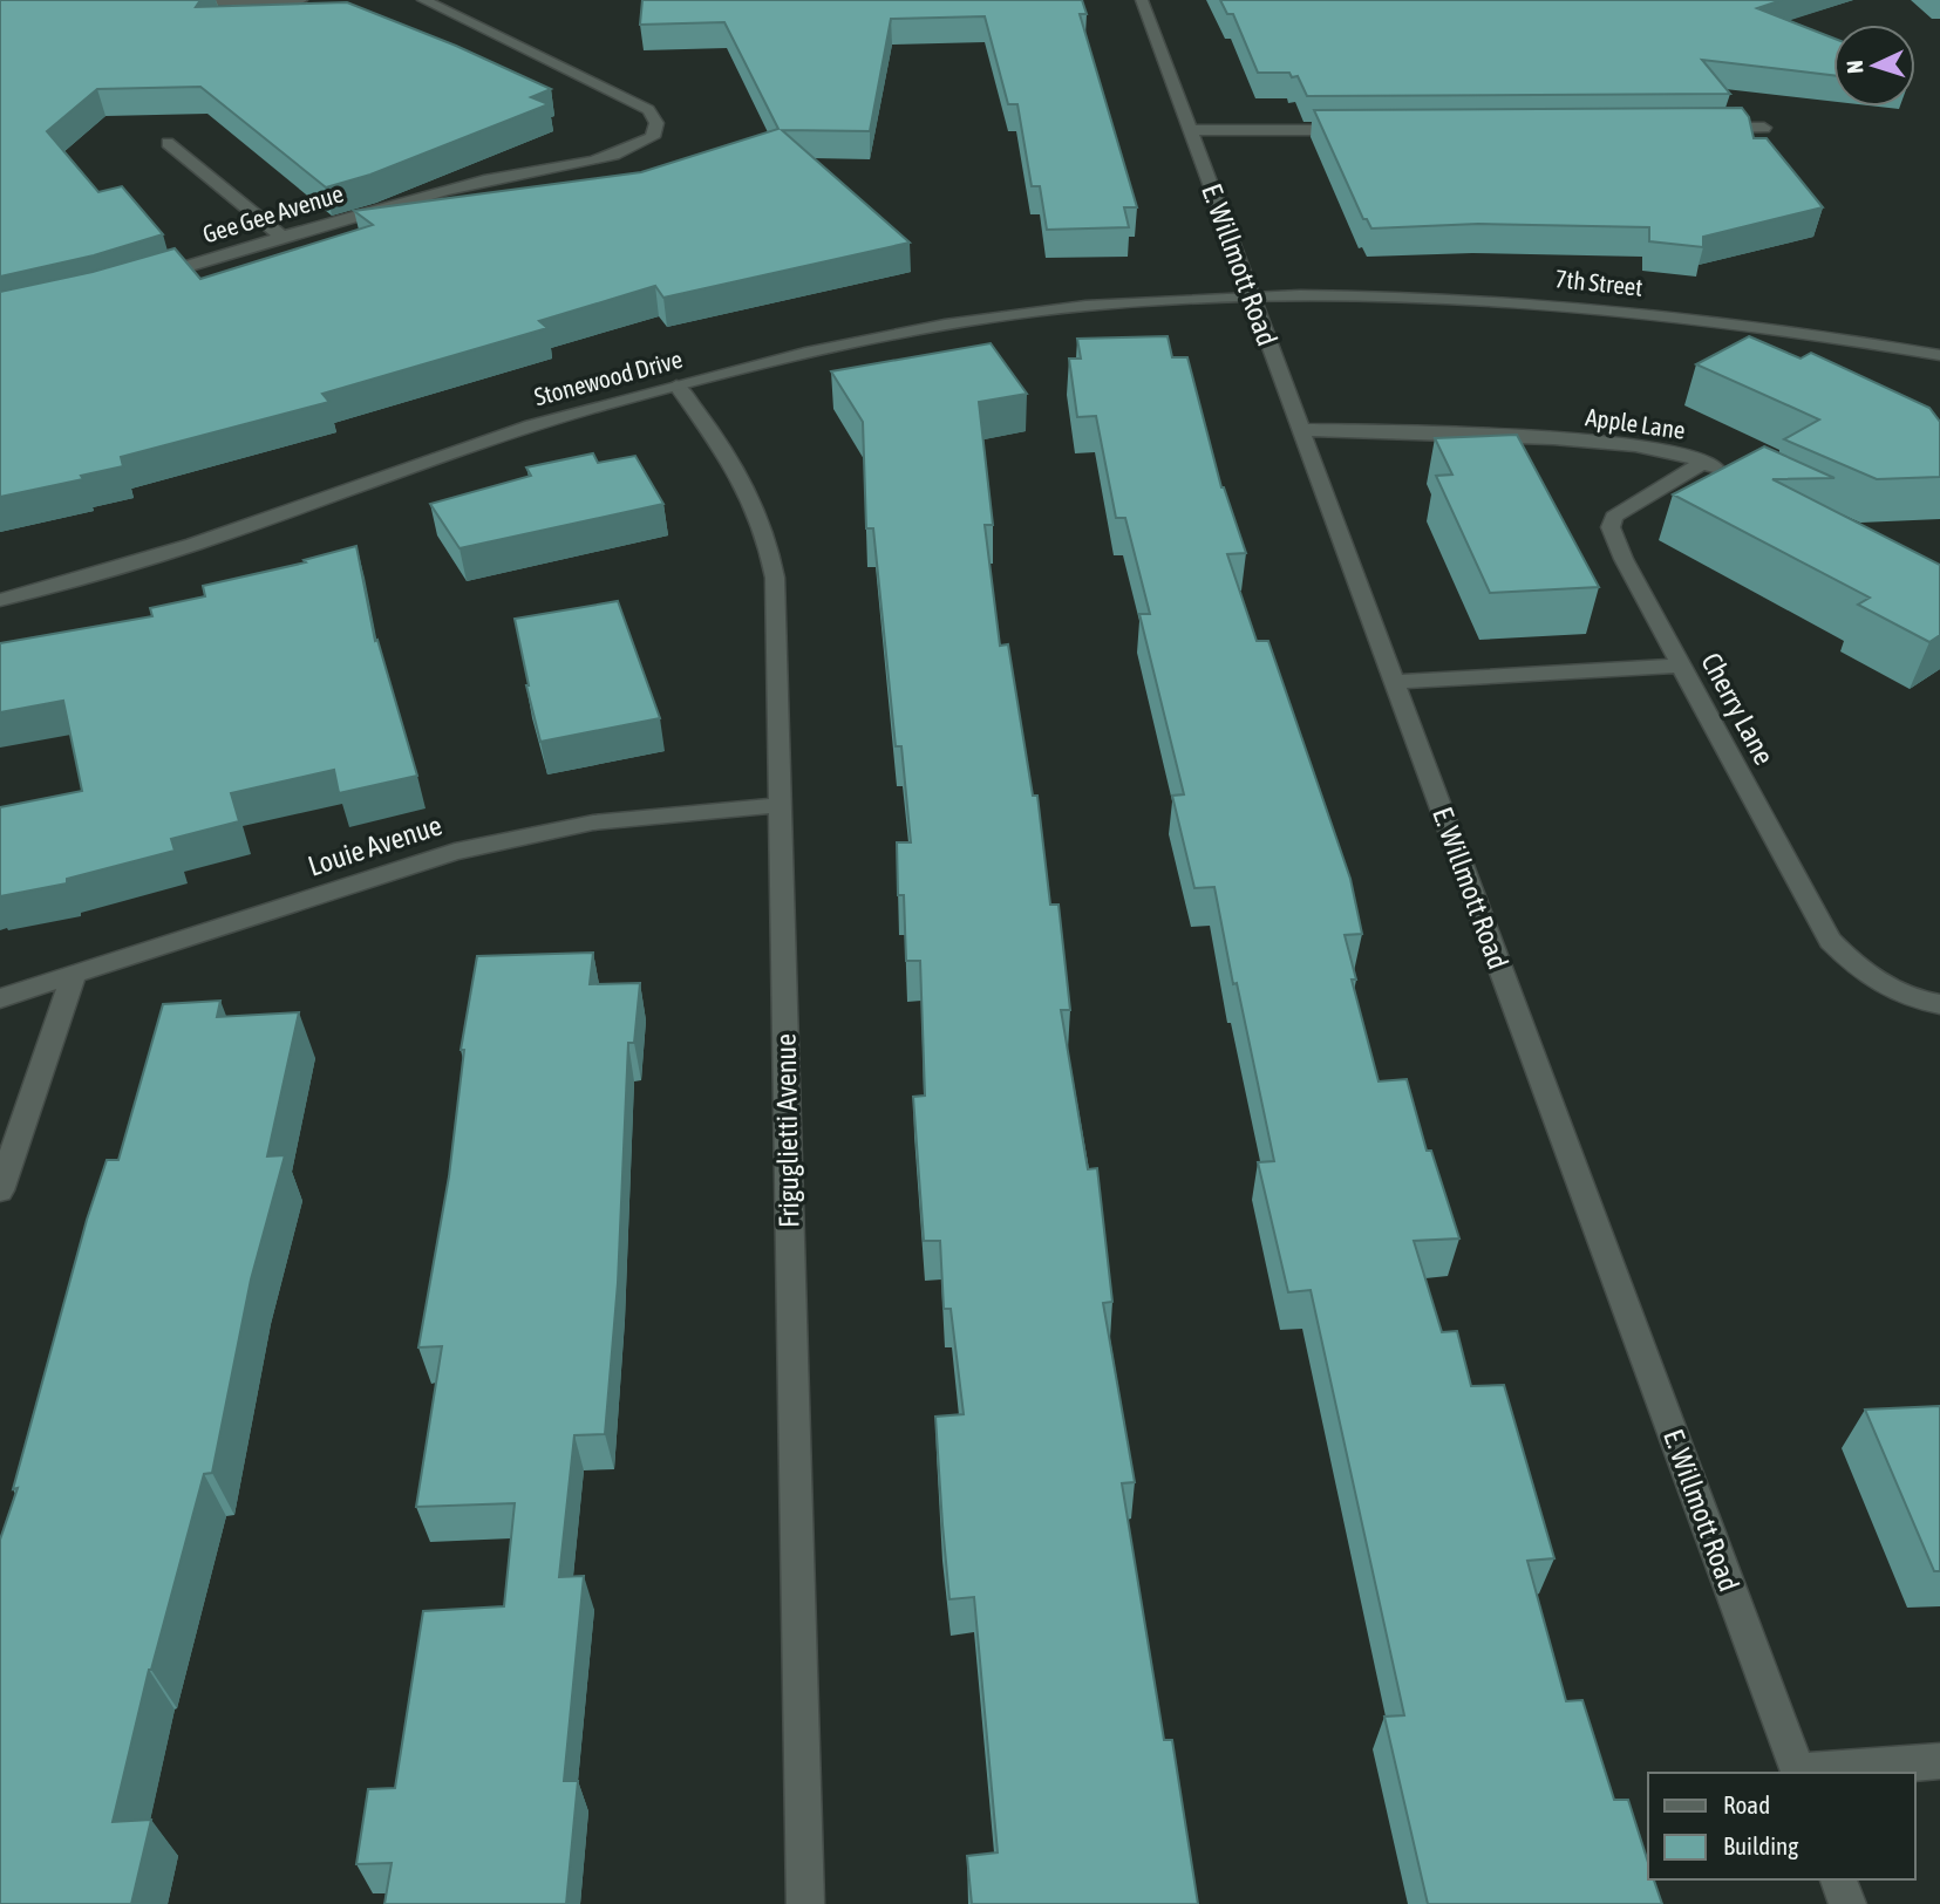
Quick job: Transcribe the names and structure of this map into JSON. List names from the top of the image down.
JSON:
{
  "streets": {
    "street": [
      "Gee Gee Avenue",
      "E. Willmott Road",
      "7th Street",
      "Stonewood Drive",
      "Apple Lane",
      "Cherry Lane",
      "Louie Avenue",
      "Friguglietti Avenue"
    ]
  },
  "crossings": [
    ["E. Willmott Road", "7th Street"],
    ["E. Willmott Road", "Stonewood Drive"],
    ["E. Willmott Road", "Apple Lane"],
    ["7th Street", "Stonewood Drive"],
    ["Stonewood Drive", "Friguglietti Avenue"],
    ["Apple Lane", "Cherry Lane"],
    ["Louie Avenue", "Friguglietti Avenue"]
  ],
  "legend": ["Road", "Building"],
  "north": "left"
}
